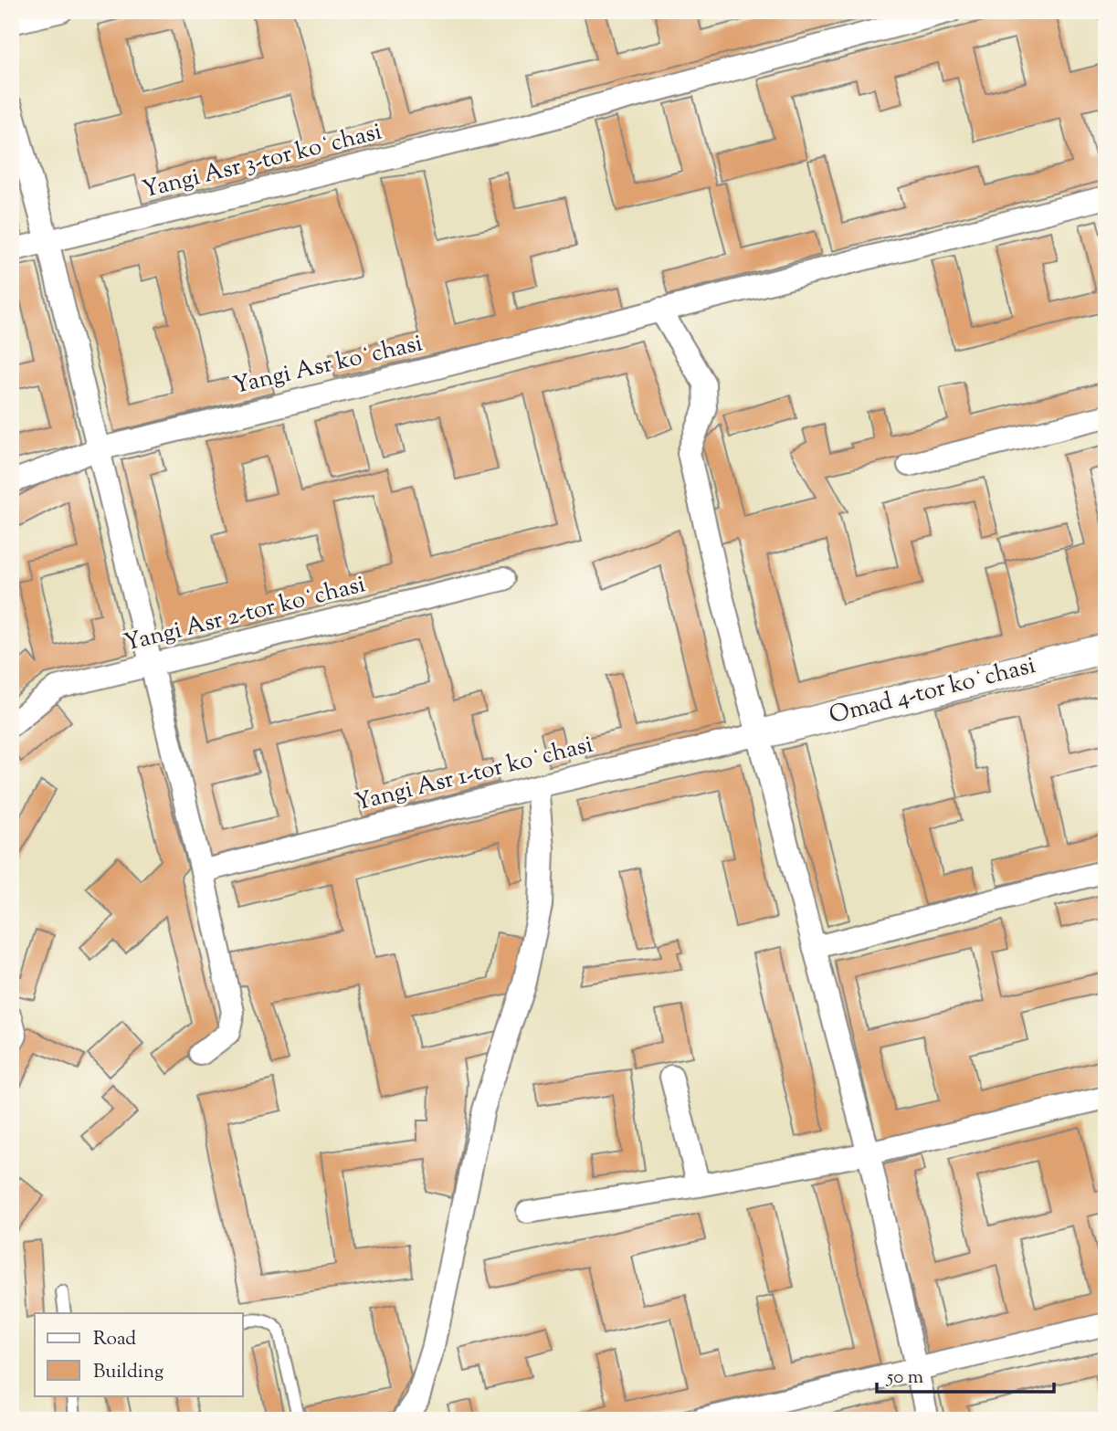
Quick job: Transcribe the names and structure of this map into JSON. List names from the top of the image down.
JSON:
{
  "streets": {
    "street": [
      "Yangi Asr 3-tor koʻchasi",
      "Yangi Asr koʻchasi",
      "Yangi Asr 2-tor koʻchasi",
      "Omad 4-tor koʻchasi",
      "Yangi Asr 1-tor koʻchasi"
    ]
  },
  "crossings": [
    ["Omad 4-tor koʻchasi", "Yangi Asr 1-tor koʻchasi"]
  ],
  "legend": ["Road", "Building"],
  "scale_bar": "50 m"
}
